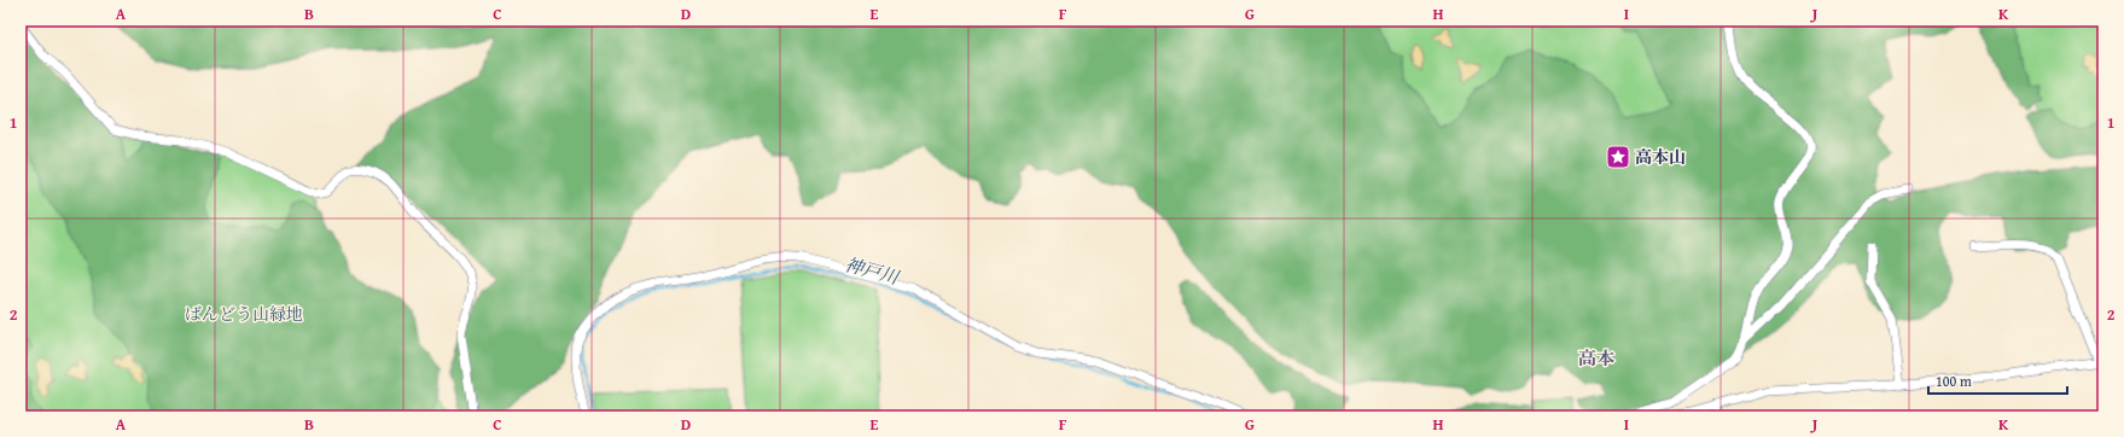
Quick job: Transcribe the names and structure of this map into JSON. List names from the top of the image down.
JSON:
{
  "districts": ["高本"],
  "water": ["神戸川"],
  "parks": ["ばんどう山緑地"],
  "places": {
    "place": ["高本山"]
  },
  "scale_bar": "100 m",
  "grid": {
    "columns": [
      "A",
      "B",
      "C",
      "D",
      "E",
      "F",
      "G",
      "H",
      "I",
      "J",
      "K"
    ],
    "rows": ["1", "2"]
  }
}
